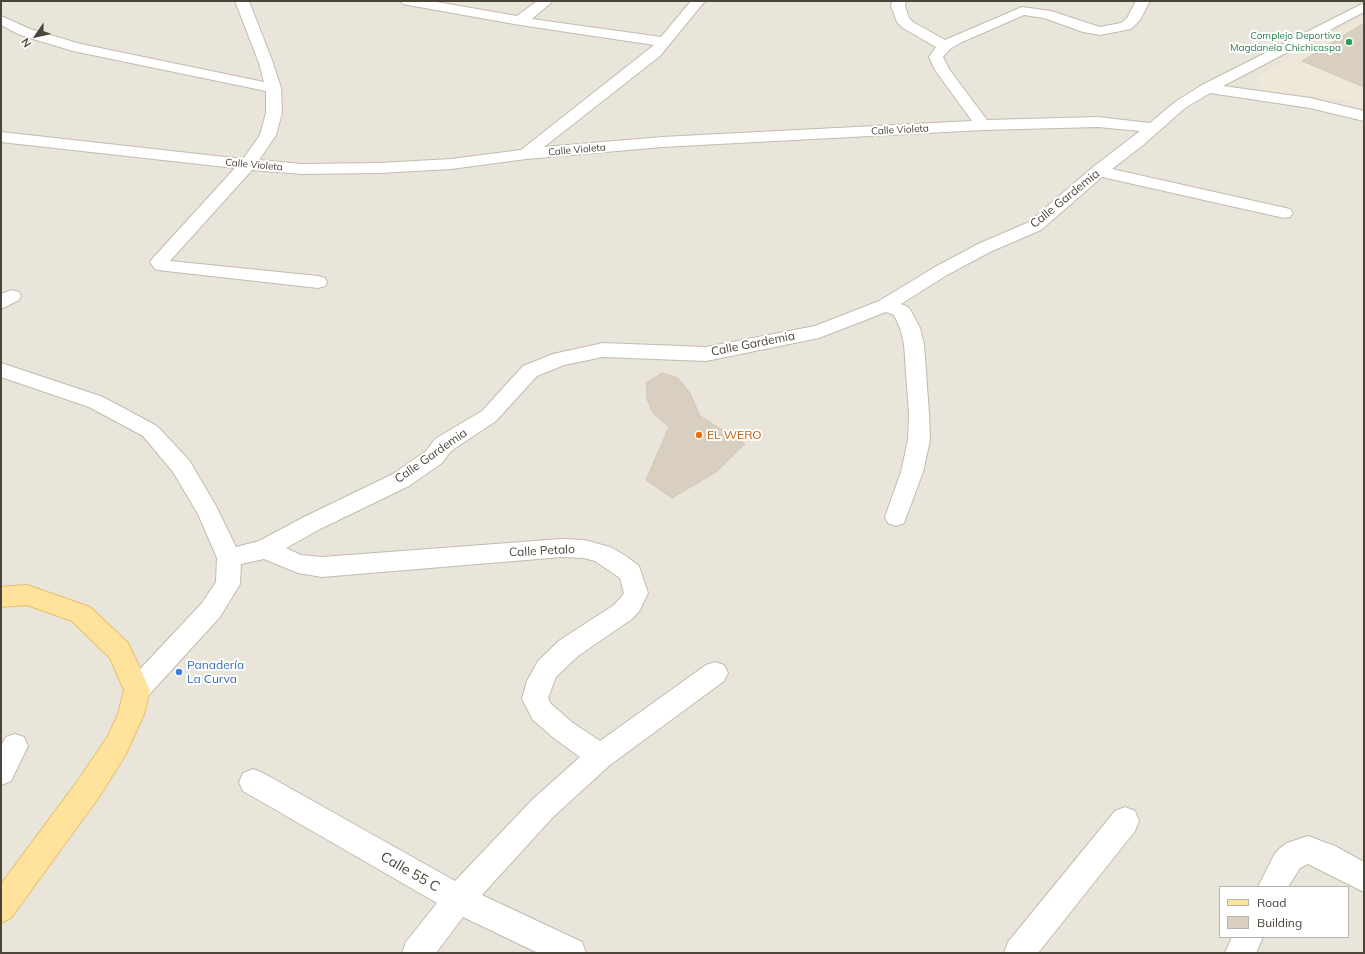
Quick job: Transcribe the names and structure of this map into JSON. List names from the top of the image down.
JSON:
{
  "streets": {
    "street": [
      "Calle Violeta",
      "Calle Gardemia",
      "Calle Petalo",
      "Calle 55 C"
    ]
  },
  "crossings": [
    ["Calle Violeta", "Calle Gardemia"],
    ["Calle Gardemia", "Calle Petalo"]
  ],
  "places": ["Complejo Deportivo Magdanela Chichicaspa", "EL WERO", "Panadería La Curva"],
  "legend": ["Road", "Building"],
  "north": "bottom left"
}
